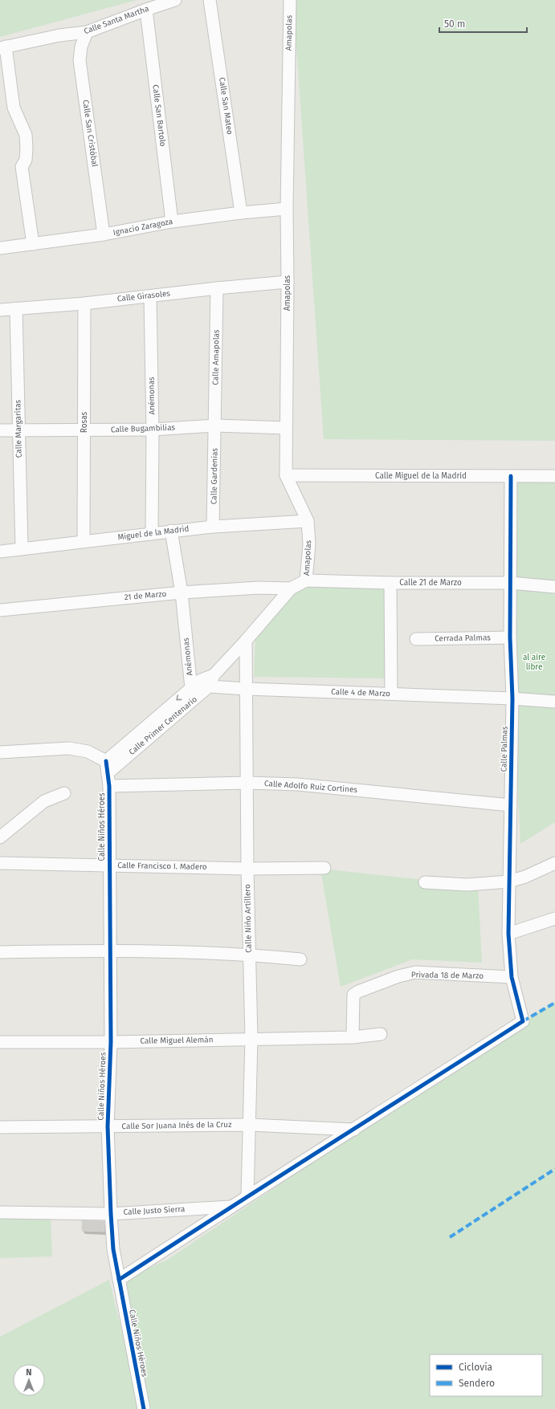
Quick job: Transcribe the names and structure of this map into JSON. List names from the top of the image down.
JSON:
{
  "streets": {
    "street": [
      "Calle Santa Martha",
      "Amapolas",
      "Calle San Mateo",
      "Calle San Bartolo",
      "Calle San Cristóbal",
      "Ignacio Zaragoza",
      "Calle Girasoles",
      "Calle Amapolas",
      "Anémonas",
      "Rosas",
      "Calle Margaritas",
      "Calle Bugambilias",
      "Calle Gardenias",
      "Calle Miguel de la Madrid",
      "Miguel de la Madrid",
      "Calle 21 de Marzo",
      "21 de Marzo",
      "Cerrada Palmas",
      "Calle 4 de Marzo",
      "Calle Primer Centenario",
      "Calle Palmas",
      "Calle Adolfo Ruiz Cortines",
      "Calle Niños Héroes",
      "Calle Francisco I. Madero",
      "Calle Niño Artillero",
      "Privada 18 de Marzo",
      "Calle Miguel Alemán",
      "Calle Sor Juana Inés de la Cruz",
      "Calle Justo Sierra"
    ]
  },
  "crossings": [
    ["Calle Santa Martha", "Calle San Bartolo"],
    ["Calle Santa Martha", "Calle San Cristóbal"],
    ["Amapolas", "Ignacio Zaragoza"],
    ["Amapolas", "Calle Girasoles"],
    ["Amapolas", "Calle Bugambilias"],
    ["Amapolas", "Calle Miguel de la Madrid"],
    ["Amapolas", "Miguel de la Madrid"],
    ["Amapolas", "Calle 21 de Marzo"],
    ["Amapolas", "Calle Primer Centenario"],
    ["Calle San Mateo", "Ignacio Zaragoza"],
    ["Calle San Bartolo", "Ignacio Zaragoza"],
    ["Calle San Cristóbal", "Ignacio Zaragoza"],
    ["Calle Girasoles", "Calle Amapolas"],
    ["Calle Girasoles", "Anémonas"],
    ["Calle Girasoles", "Rosas"],
    ["Calle Girasoles", "Calle Margaritas"],
    ["Calle Amapolas", "Calle Bugambilias"],
    ["Calle Amapolas", "Calle Gardenias"],
    ["Anémonas", "Calle Bugambilias"],
    ["Anémonas", "Miguel de la Madrid"],
    ["Anémonas", "21 de Marzo"],
    ["Anémonas", "Calle Primer Centenario"],
    ["Rosas", "Calle Bugambilias"],
    ["Rosas", "Miguel de la Madrid"],
    ["Calle Margaritas", "Calle Bugambilias"],
    ["Calle Margaritas", "Miguel de la Madrid"],
    ["Calle Bugambilias", "Calle Gardenias"],
    ["Calle Gardenias", "Miguel de la Madrid"],
    ["Calle Miguel de la Madrid", "Calle Palmas"],
    ["Calle 21 de Marzo", "Calle Primer Centenario"],
    ["Calle 21 de Marzo", "Calle Palmas"],
    ["21 de Marzo", "Calle Primer Centenario"],
    ["Cerrada Palmas", "Calle Palmas"],
    ["Calle 4 de Marzo", "Calle Primer Centenario"],
    ["Calle 4 de Marzo", "Calle Palmas"],
    ["Calle 4 de Marzo", "Calle Niño Artillero"],
    ["Calle Primer Centenario", "Calle Niños Héroes"],
    ["Calle Primer Centenario", "Calle Niño Artillero"],
    ["Calle Palmas", "Calle Adolfo Ruiz Cortines"],
    ["Calle Palmas", "Privada 18 de Marzo"],
    ["Calle Palmas", "Calle Sor Juana Inés de la Cruz"],
    ["Calle Adolfo Ruiz Cortines", "Calle Niños Héroes"],
    ["Calle Adolfo Ruiz Cortines", "Calle Niño Artillero"],
    ["Calle Niños Héroes", "Calle Francisco I. Madero"],
    ["Calle Niños Héroes", "Calle Miguel Alemán"],
    ["Calle Niños Héroes", "Calle Sor Juana Inés de la Cruz"],
    ["Calle Niños Héroes", "Calle Justo Sierra"],
    ["Calle Francisco I. Madero", "Calle Niño Artillero"],
    ["Calle Niño Artillero", "Calle Miguel Alemán"],
    ["Calle Niño Artillero", "Calle Sor Juana Inés de la Cruz"],
    ["Privada 18 de Marzo", "Calle Miguel Alemán"]
  ],
  "parks": ["al aire libre"],
  "legend": ["Ciclovía", "Sendero"],
  "scale_bar": "50 m",
  "north": "top"
}
